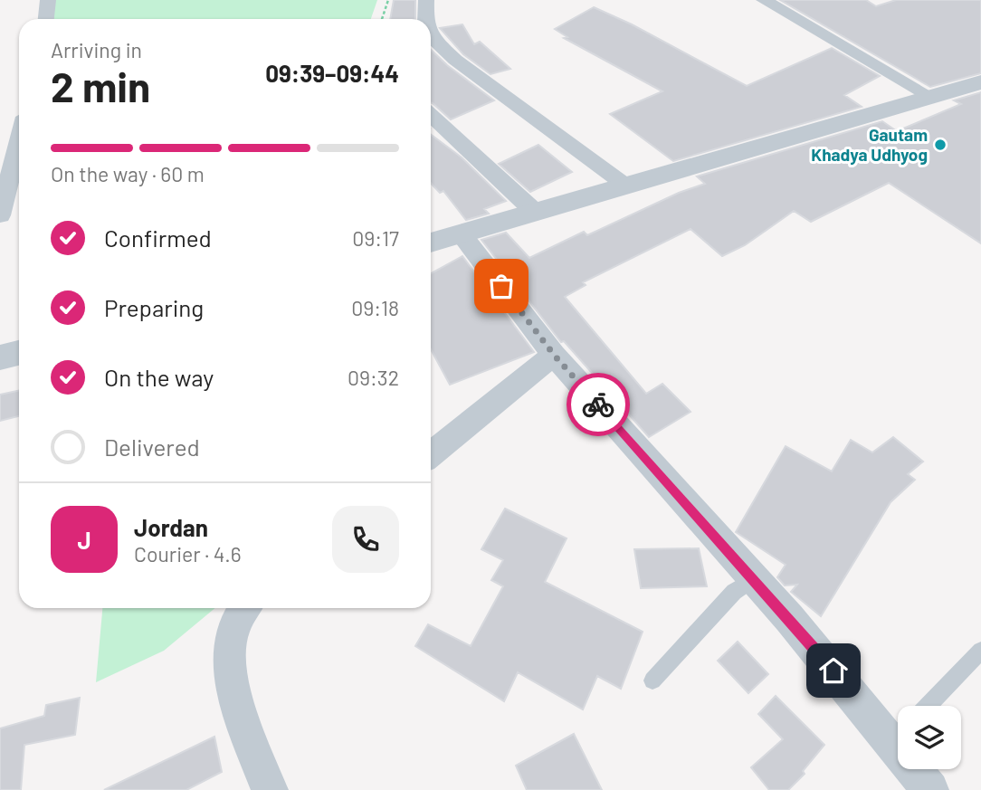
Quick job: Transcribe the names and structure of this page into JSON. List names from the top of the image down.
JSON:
{
  "places": ["Gautam Khadya Udhyog"],
  "page": {
    "heading": ["2 min", "Arriving in", "09:39–09:44"],
    "panel": ["Jordan", "Courier · 4.6"],
    "bar": "On the way · 60 m",
    "list": [
      ["Confirmed", "09:17"],
      ["Preparing", "09:18"],
      ["On the way", "09:32"],
      "Delivered"
    ],
    "round": "J"
  }
}
